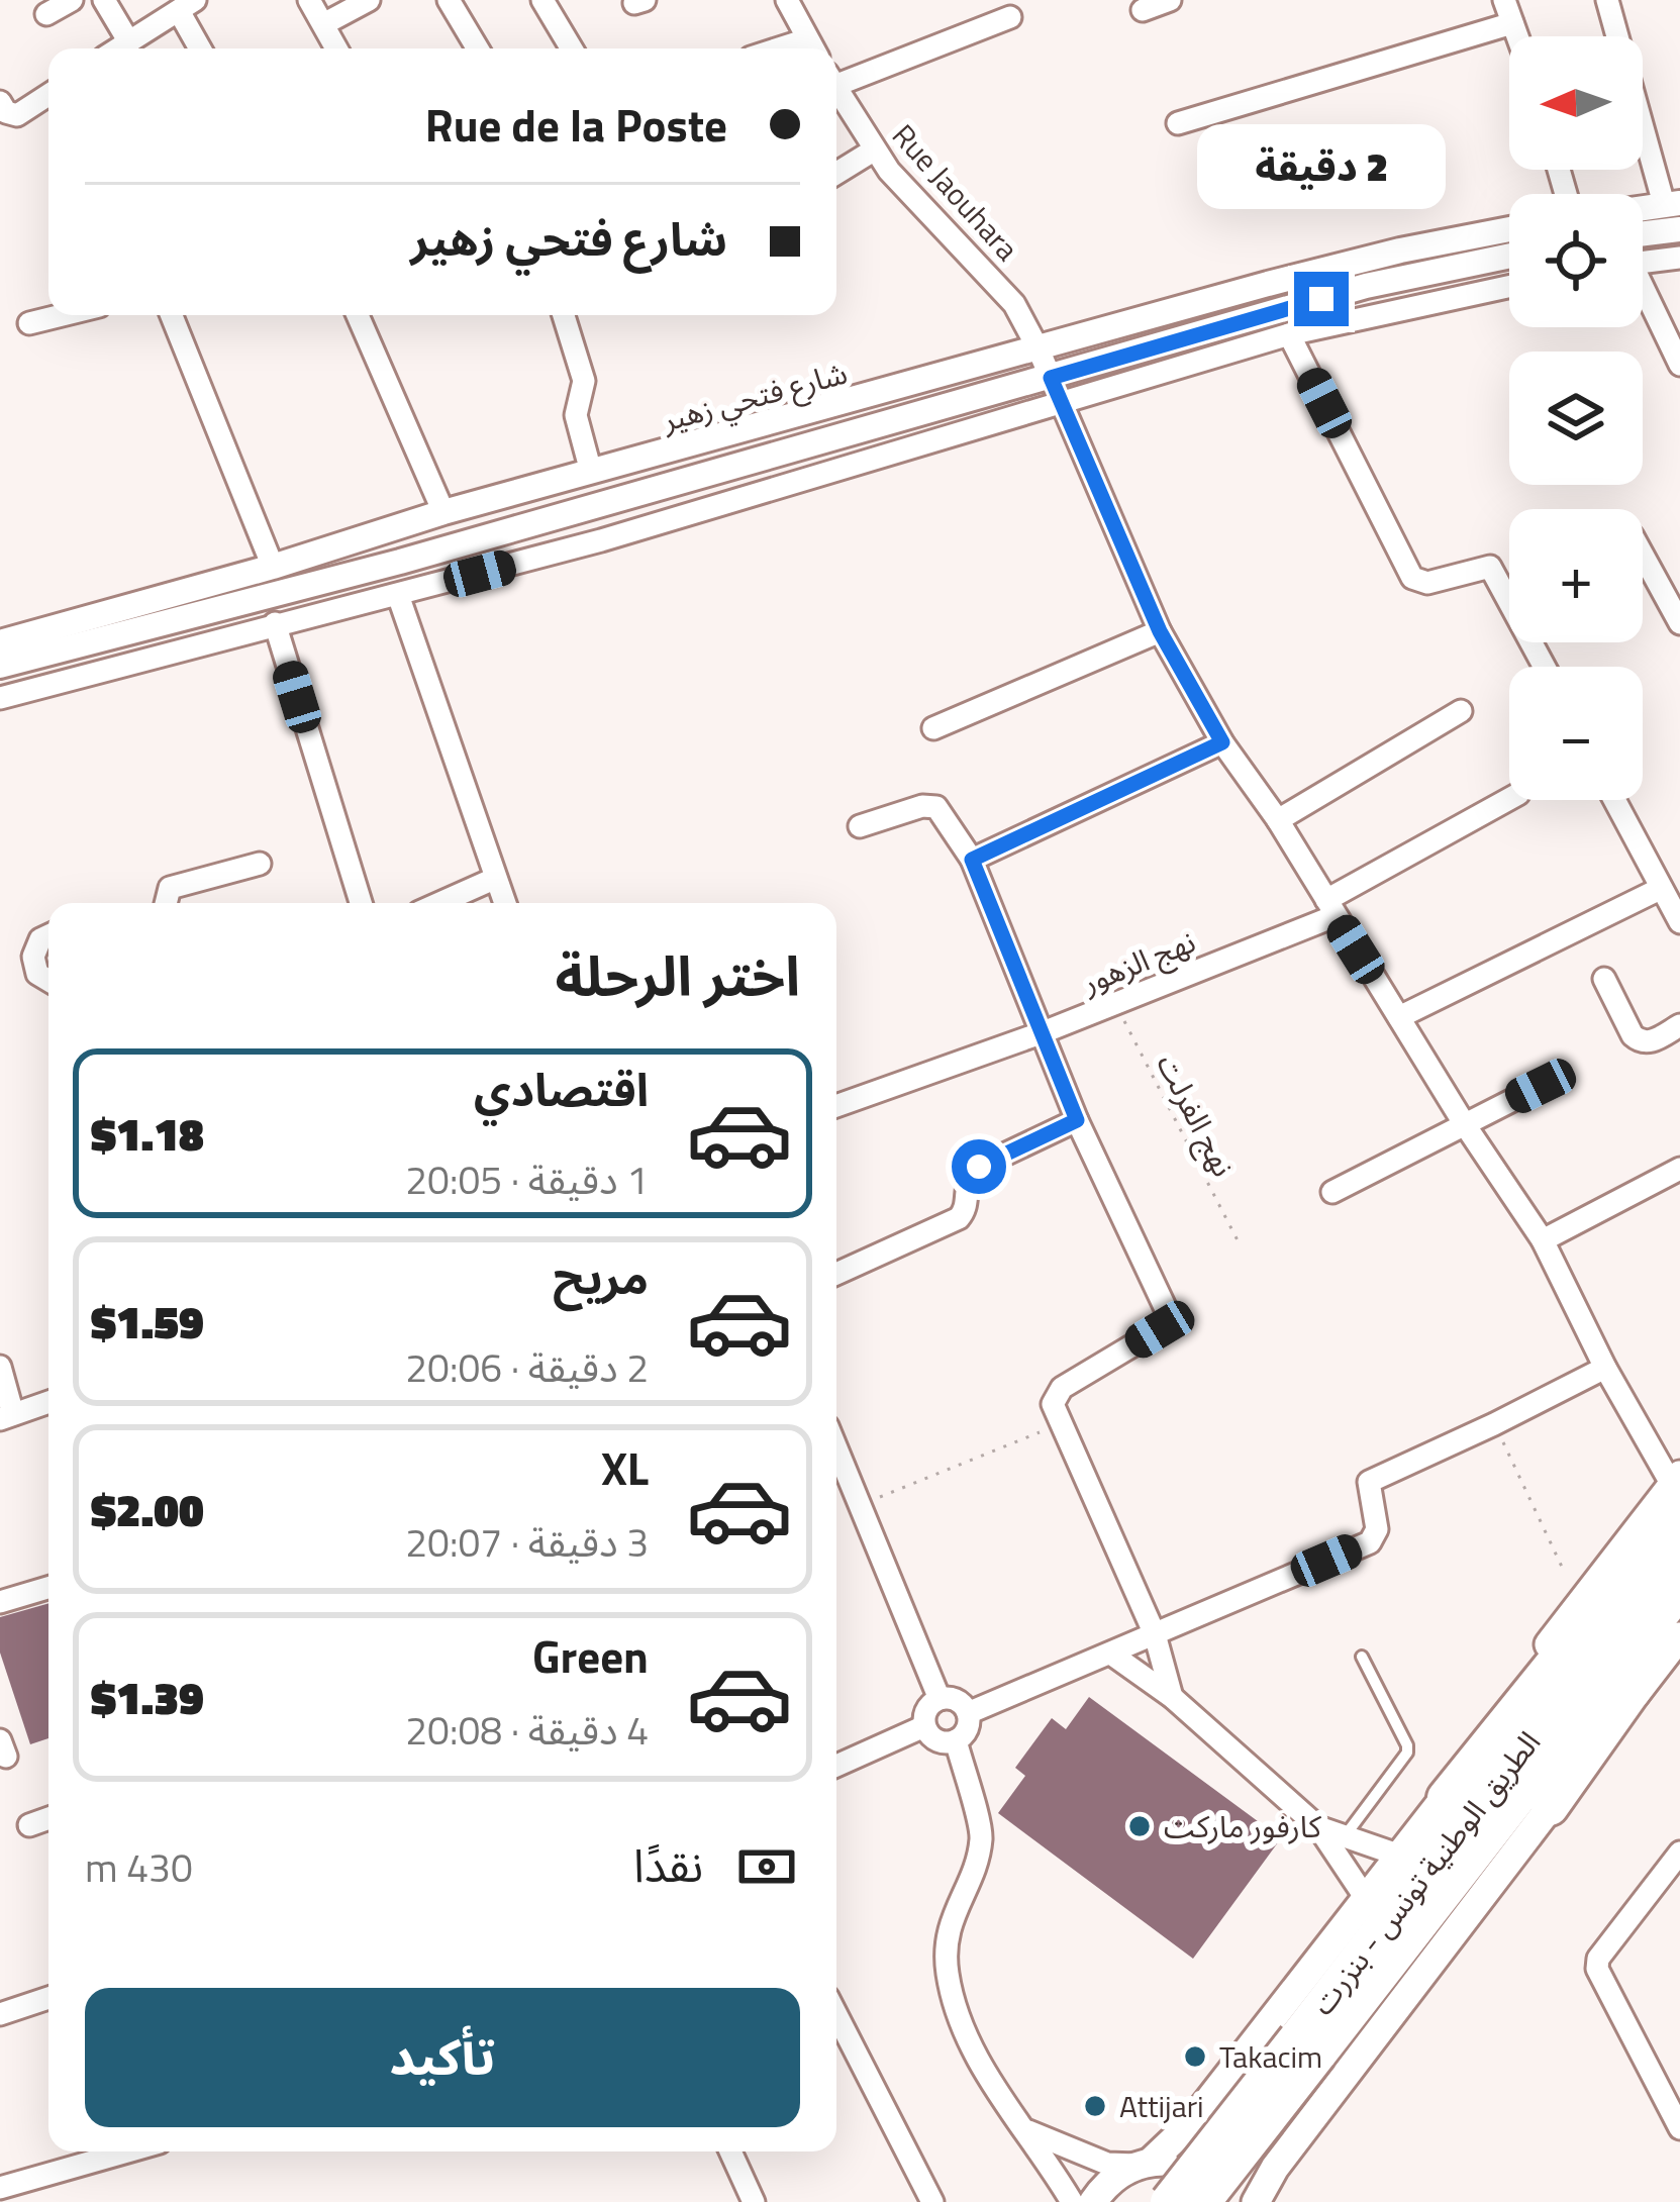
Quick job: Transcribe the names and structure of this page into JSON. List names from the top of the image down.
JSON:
{
  "streets": {
    "highway": ["الطريق الوطنية تونس - بنزرت"],
    "street": ["Rue Jaouhara", "شارع فتحي زهير", "نهج الزهور"],
    "path": ["نهج الفرلت"]
  },
  "crossings": [
    ["Rue Jaouhara", "شارع فتحي زهير"],
    ["Rue Jaouhara", "نهج الزهور"],
    ["نهج الزهور", "نهج الفرلت"]
  ],
  "places": ["كارفور ماركت", "Takacim", "Attijari"],
  "north": "left",
  "page": {
    "map_buttons": ["+", "−"],
    "banner": ["Rue de la Poste", "شارع فتحي زهير"],
    "bubble": "2 دقيقة",
    "heading": "اختر الرحلة",
    "list": [
      {
        "name": "اقتصادي",
        "note": "1 دقيقة · 20:05",
        "value": "$1.18"
      },
      {
        "name": "مريح",
        "note": "2 دقيقة · 20:06",
        "value": "$1.59"
      },
      {
        "name": "XL",
        "note": "3 دقيقة · 20:07",
        "value": "$2.00"
      },
      {
        "name": "Green",
        "note": "4 دقيقة · 20:08",
        "value": "$1.39"
      }
    ],
    "pay": ["نقدًا", "430 m"],
    "buttons": "تأكيد"
  }
}
